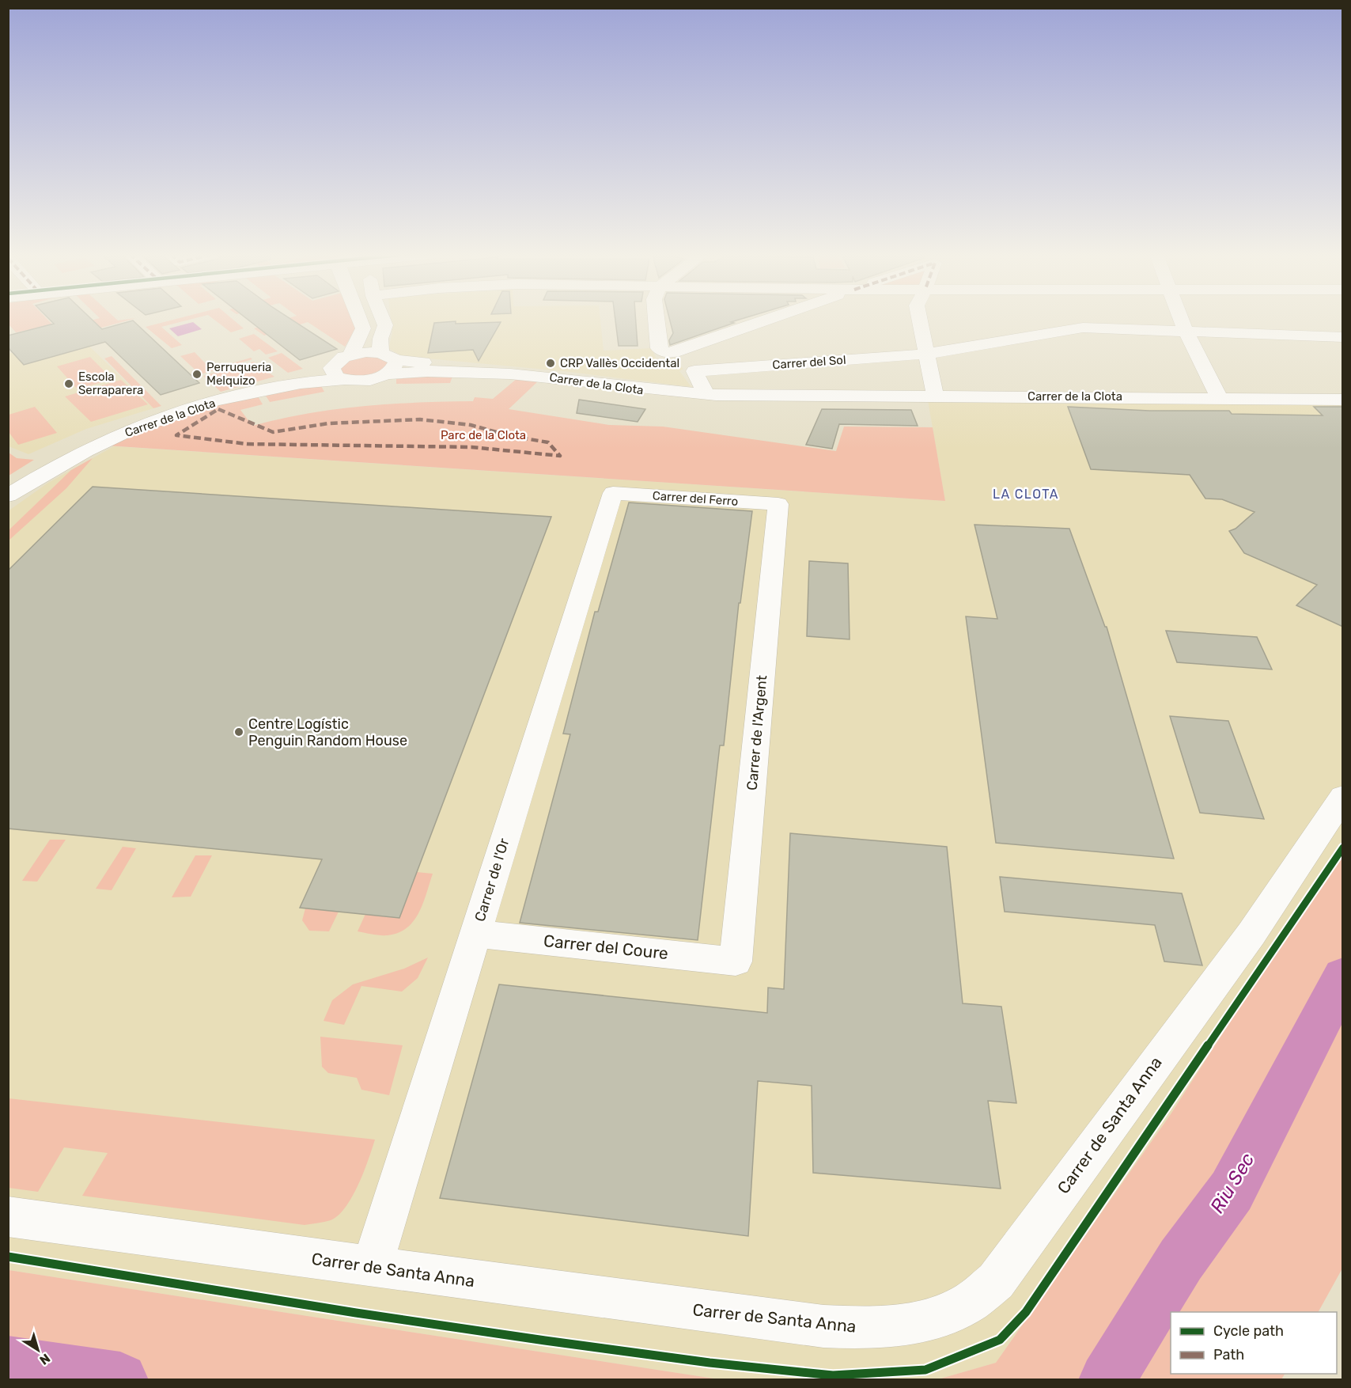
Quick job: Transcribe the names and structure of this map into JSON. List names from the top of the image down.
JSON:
{
  "streets": {
    "street": [
      "Carrer del Sol",
      "Carrer de la Clota",
      "Carrer del Ferro",
      "Carrer de l'Argent",
      "Carrer de l'Or",
      "Carrer del Coure",
      "Carrer de Santa Anna"
    ]
  },
  "crossings": [
    ["Carrer del Sol", "Carrer de la Clota"],
    ["Carrer del Ferro", "Carrer de l'Argent"],
    ["Carrer del Ferro", "Carrer de l'Or"],
    ["Carrer de l'Argent", "Carrer del Coure"],
    ["Carrer de l'Or", "Carrer del Coure"],
    ["Carrer de l'Or", "Carrer de Santa Anna"]
  ],
  "districts": ["LA CLOTA"],
  "water": ["Riu Sec"],
  "parks": ["Parc de la Clota"],
  "places": [
    "CRP Vallès Occidental",
    "Perruqueria Melquizo",
    "Escola Serraparera",
    "Centre Logístic Penguin Random House"
  ],
  "legend": ["Cycle path", "Path"],
  "north": "bottom right"
}
